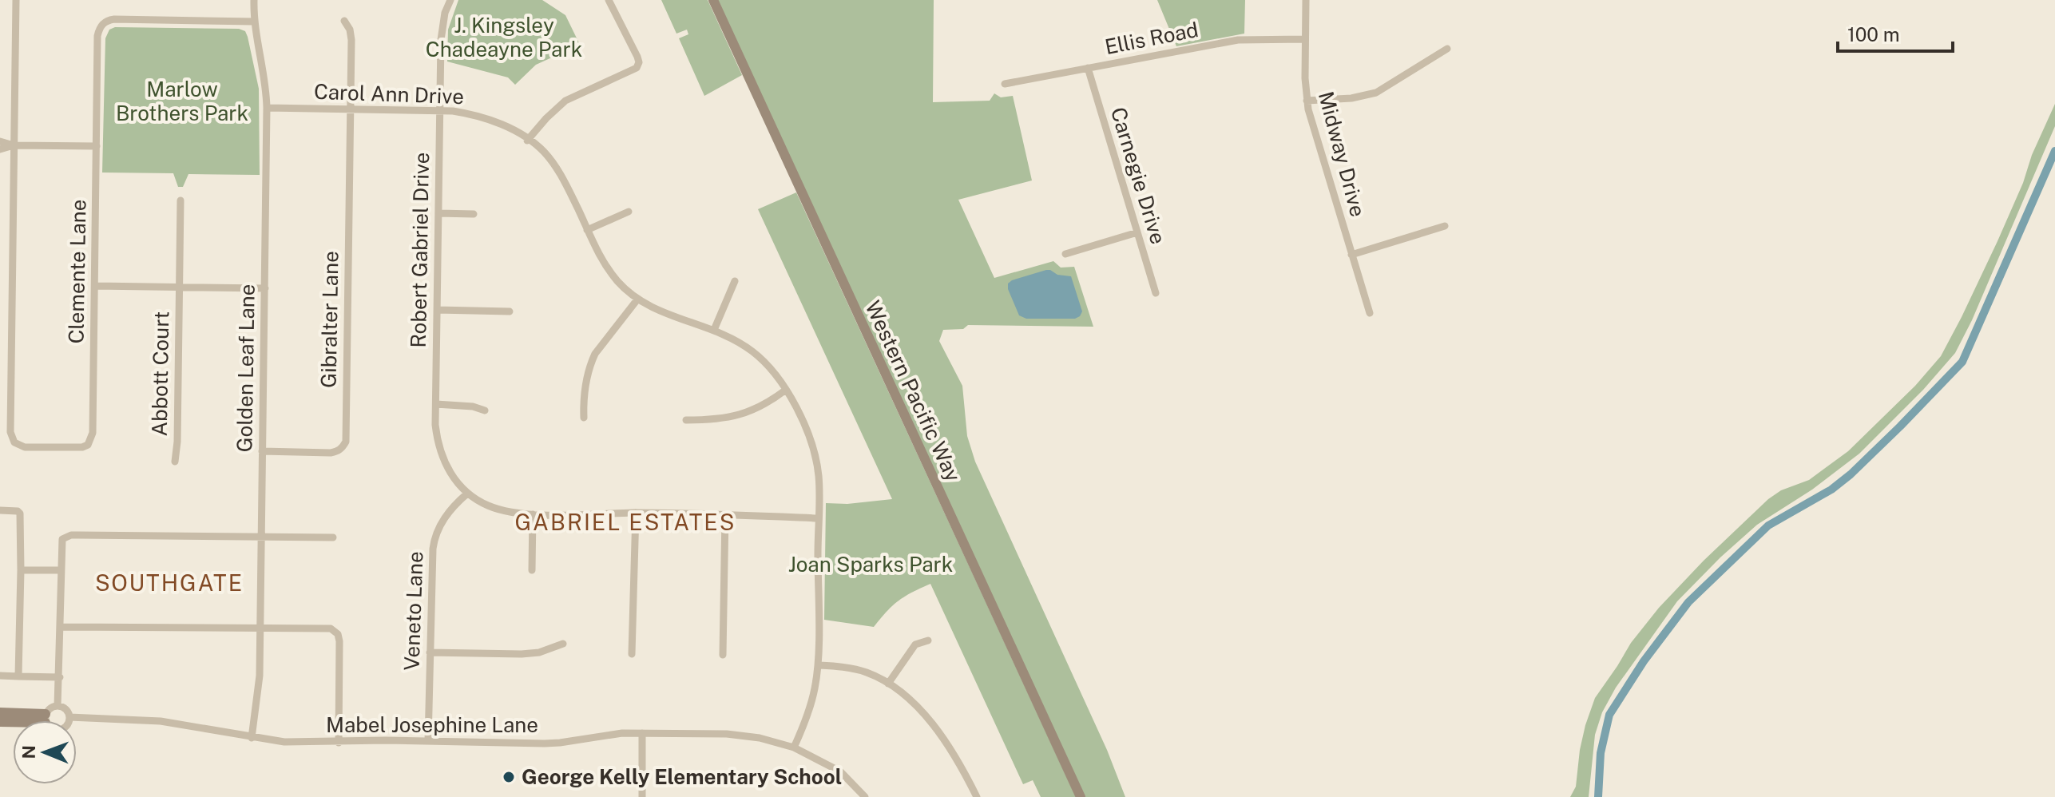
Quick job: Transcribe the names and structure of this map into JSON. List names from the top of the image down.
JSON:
{
  "streets": {
    "street": [
      "Ellis Road",
      "Carol Ann Drive",
      "Midway Drive",
      "Carnegie Drive",
      "Robert Gabriel Drive",
      "Clemente Lane",
      "Gibralter Lane",
      "Golden Leaf Lane",
      "Abbott Court",
      "Western Pacific Way",
      "Veneto Lane",
      "Mabel Josephine Lane"
    ]
  },
  "crossings": [
    ["Ellis Road", "Midway Drive"],
    ["Ellis Road", "Carnegie Drive"],
    ["Carol Ann Drive", "Robert Gabriel Drive"],
    ["Carol Ann Drive", "Gibralter Lane"],
    ["Carol Ann Drive", "Golden Leaf Lane"],
    ["Carol Ann Drive", "Mabel Josephine Lane"],
    ["Robert Gabriel Drive", "Veneto Lane"],
    ["Clemente Lane", "Golden Leaf Lane"],
    ["Gibralter Lane", "Golden Leaf Lane"],
    ["Golden Leaf Lane", "Mabel Josephine Lane"],
    ["Veneto Lane", "Mabel Josephine Lane"]
  ],
  "districts": ["GABRIEL ESTATES", "SOUTHGATE"],
  "parks": ["J. Kingsley Chadeayne Park", "Marlow Brothers Park", "Joan Sparks Park"],
  "places": ["George Kelly Elementary School"],
  "scale_bar": "100 m",
  "north": "left"
}
